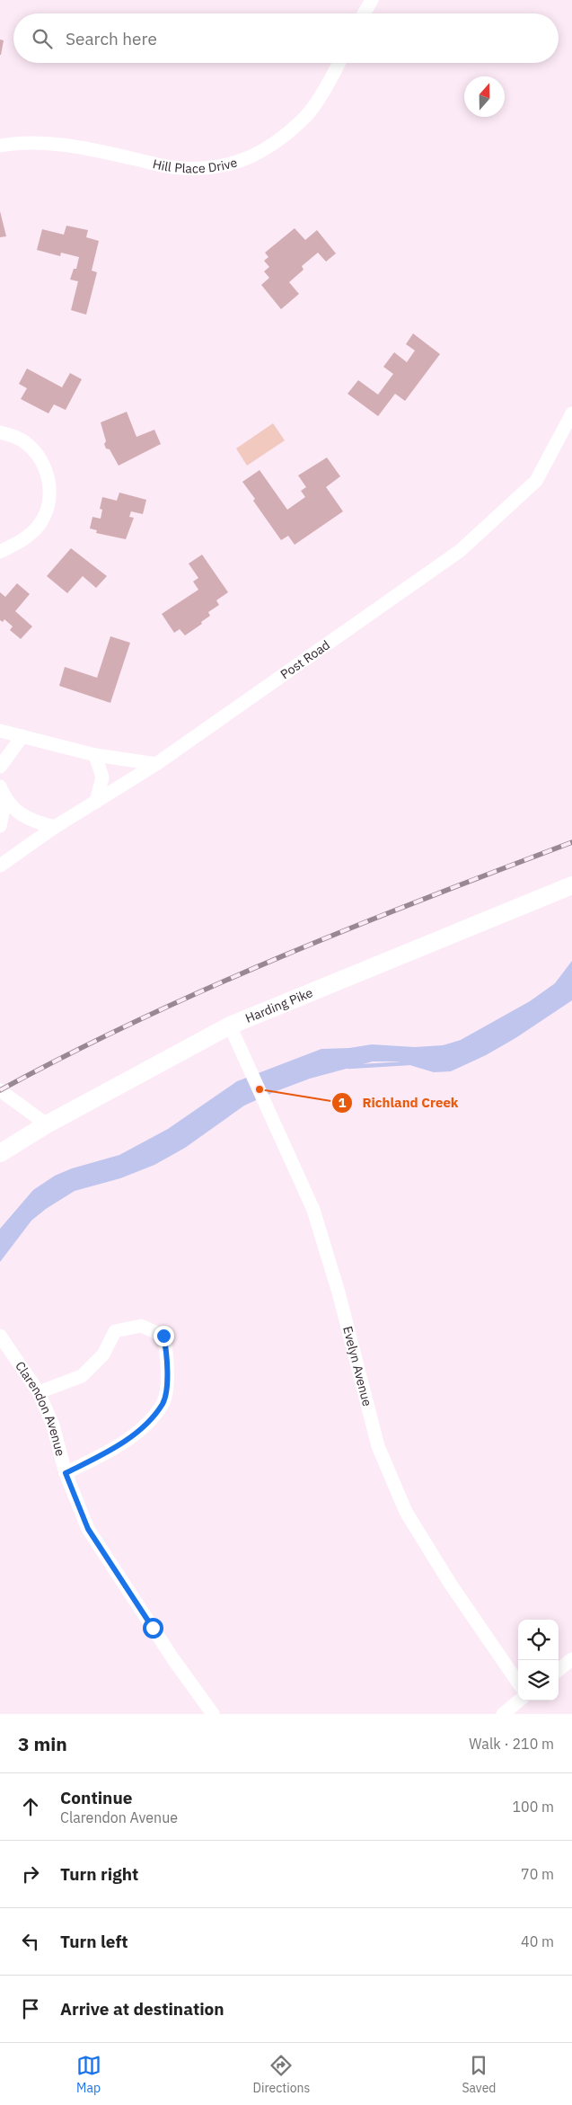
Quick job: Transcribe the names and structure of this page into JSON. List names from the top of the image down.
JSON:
{
  "streets": {
    "main road": ["Harding Pike"],
    "street": [
      "Hill Place Drive",
      "Post Road",
      "Evelyn Avenue",
      "Clarendon Avenue"
    ]
  },
  "crossings": [
    ["Harding Pike", "Evelyn Avenue"]
  ],
  "places": ["Richland Creek"],
  "north": "top",
  "page": {
    "search": "Search here",
    "heading": ["3 min", "Walk · 210 m"],
    "list": [
      ["Continue", "Clarendon Avenue", "100 m"],
      ["Turn right", "70 m"],
      ["Turn left", "40 m"],
      "Arrive at destination"
    ],
    "nav": ["Map", "Directions", "Saved"]
  }
}
